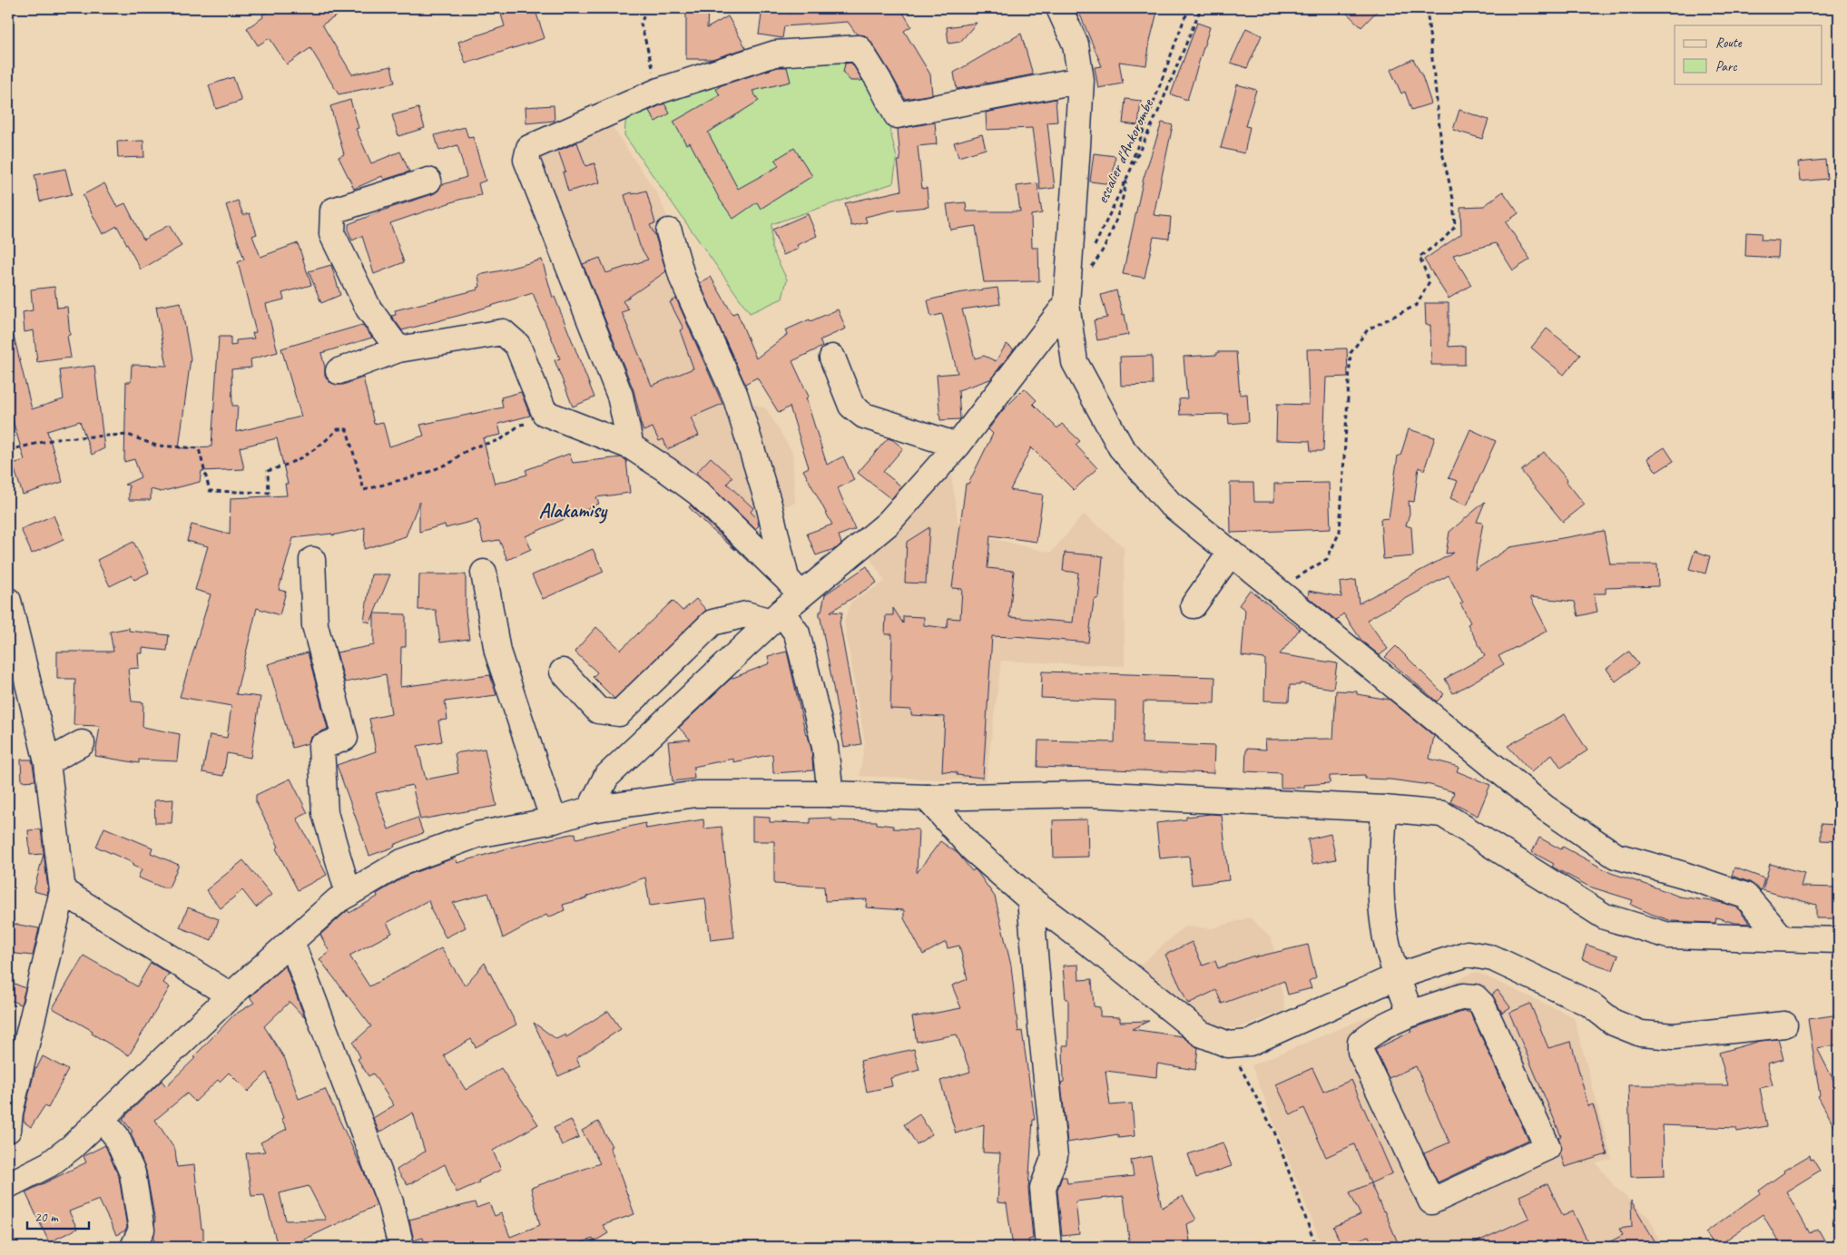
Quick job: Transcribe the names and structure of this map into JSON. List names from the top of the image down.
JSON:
{
  "streets": {
    "path": ["escalier d'Ankorombe"]
  },
  "districts": ["Alakamisy"],
  "legend": ["Route", "Parc"],
  "scale_bar": "20 m"
}
